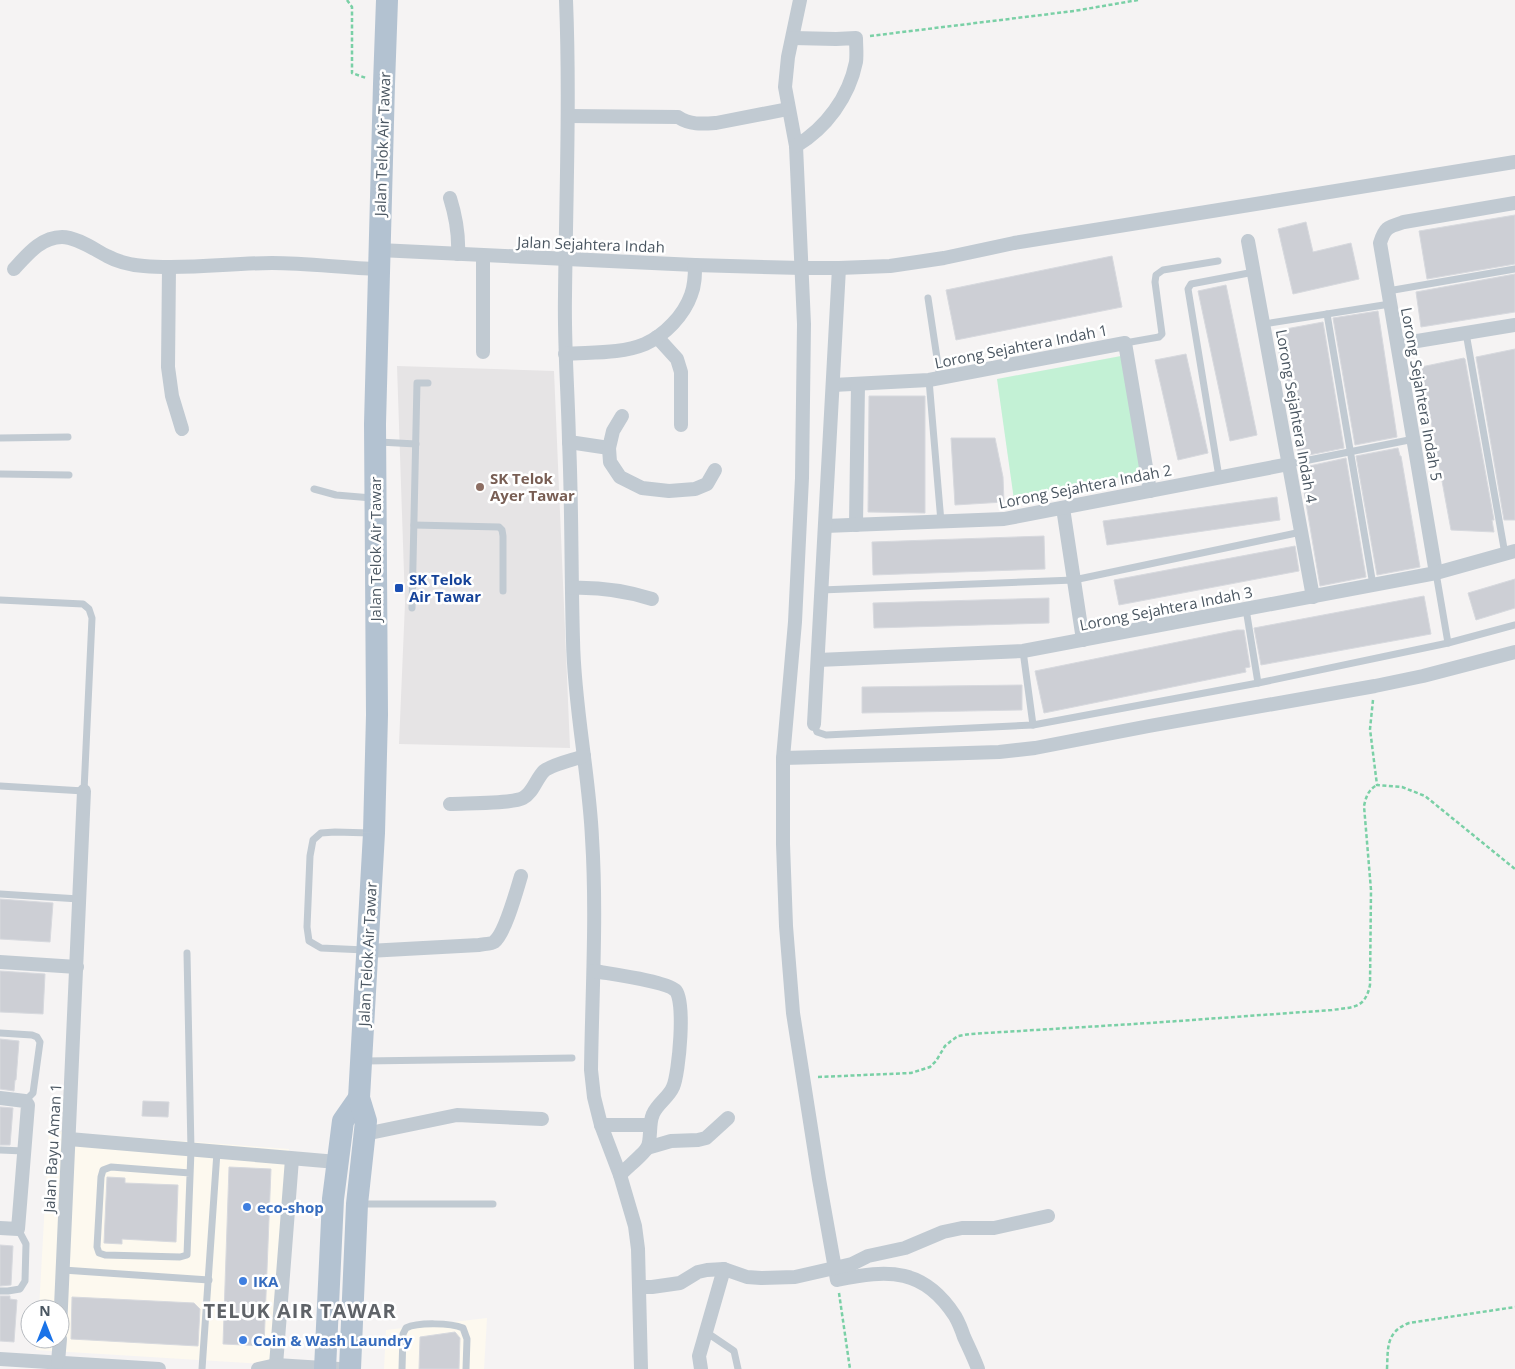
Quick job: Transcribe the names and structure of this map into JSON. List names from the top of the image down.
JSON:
{
  "streets": {
    "main road": ["Jalan Telok Air Tawar"],
    "street": [
      "Jalan Sejahtera Indah",
      "Lorong Sejahtera Indah 1",
      "Lorong Sejahtera Indah 5",
      "Lorong Sejahtera Indah 4",
      "Lorong Sejahtera Indah 2",
      "Lorong Sejahtera Indah 3",
      "Jalan Bayu Aman 1"
    ]
  },
  "crossings": [
    ["Jalan Telok Air Tawar", "Jalan Sejahtera Indah"],
    ["Lorong Sejahtera Indah 1", "Lorong Sejahtera Indah 2"],
    ["Lorong Sejahtera Indah 5", "Lorong Sejahtera Indah 3"],
    ["Lorong Sejahtera Indah 4", "Lorong Sejahtera Indah 2"],
    ["Lorong Sejahtera Indah 4", "Lorong Sejahtera Indah 3"]
  ],
  "districts": ["TELUK AIR TAWAR"],
  "places": {
    "other": [
      "SK Telok Ayer Tawar",
      "eco-shop",
      "IKA",
      "Coin & Wash Laundry"
    ],
    "transit": ["SK Telok Air Tawar"]
  },
  "north": "top"
}
